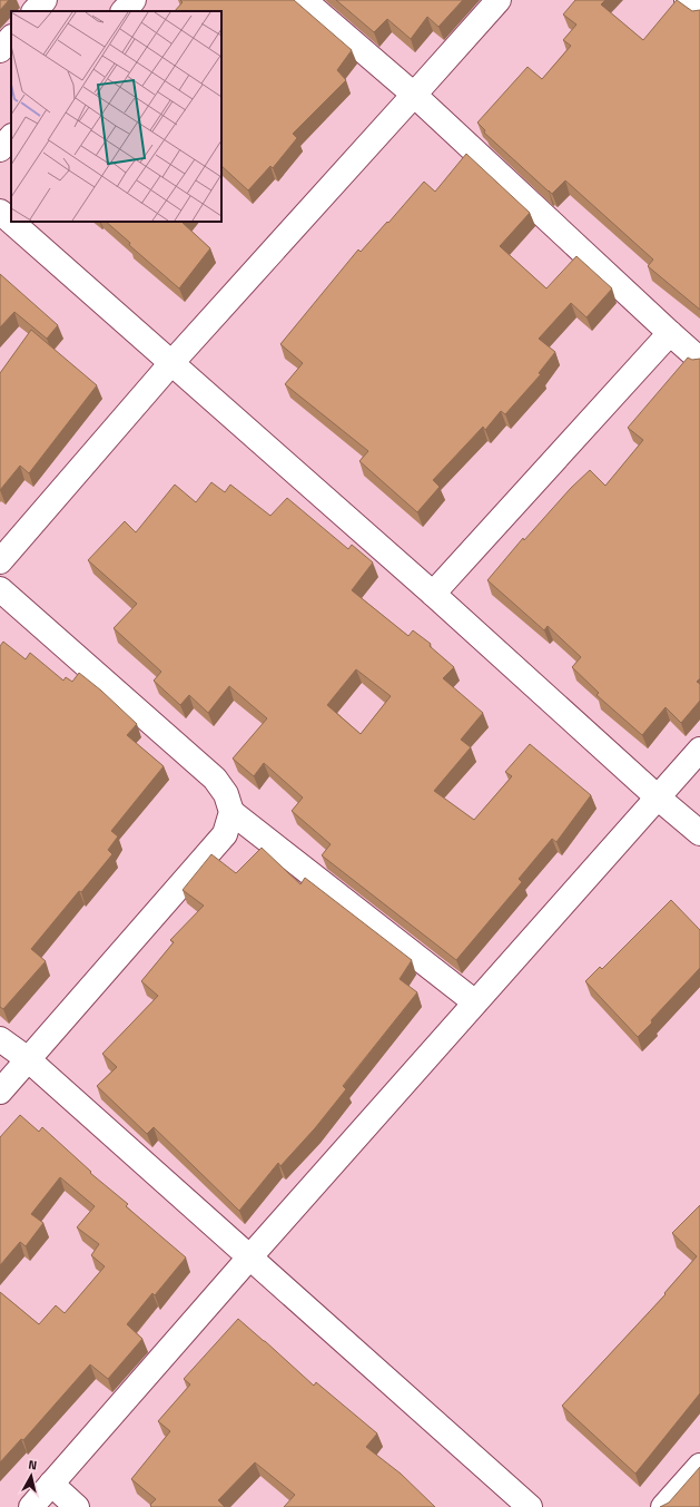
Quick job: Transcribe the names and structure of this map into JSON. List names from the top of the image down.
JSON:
{
  "north": "top"
}
